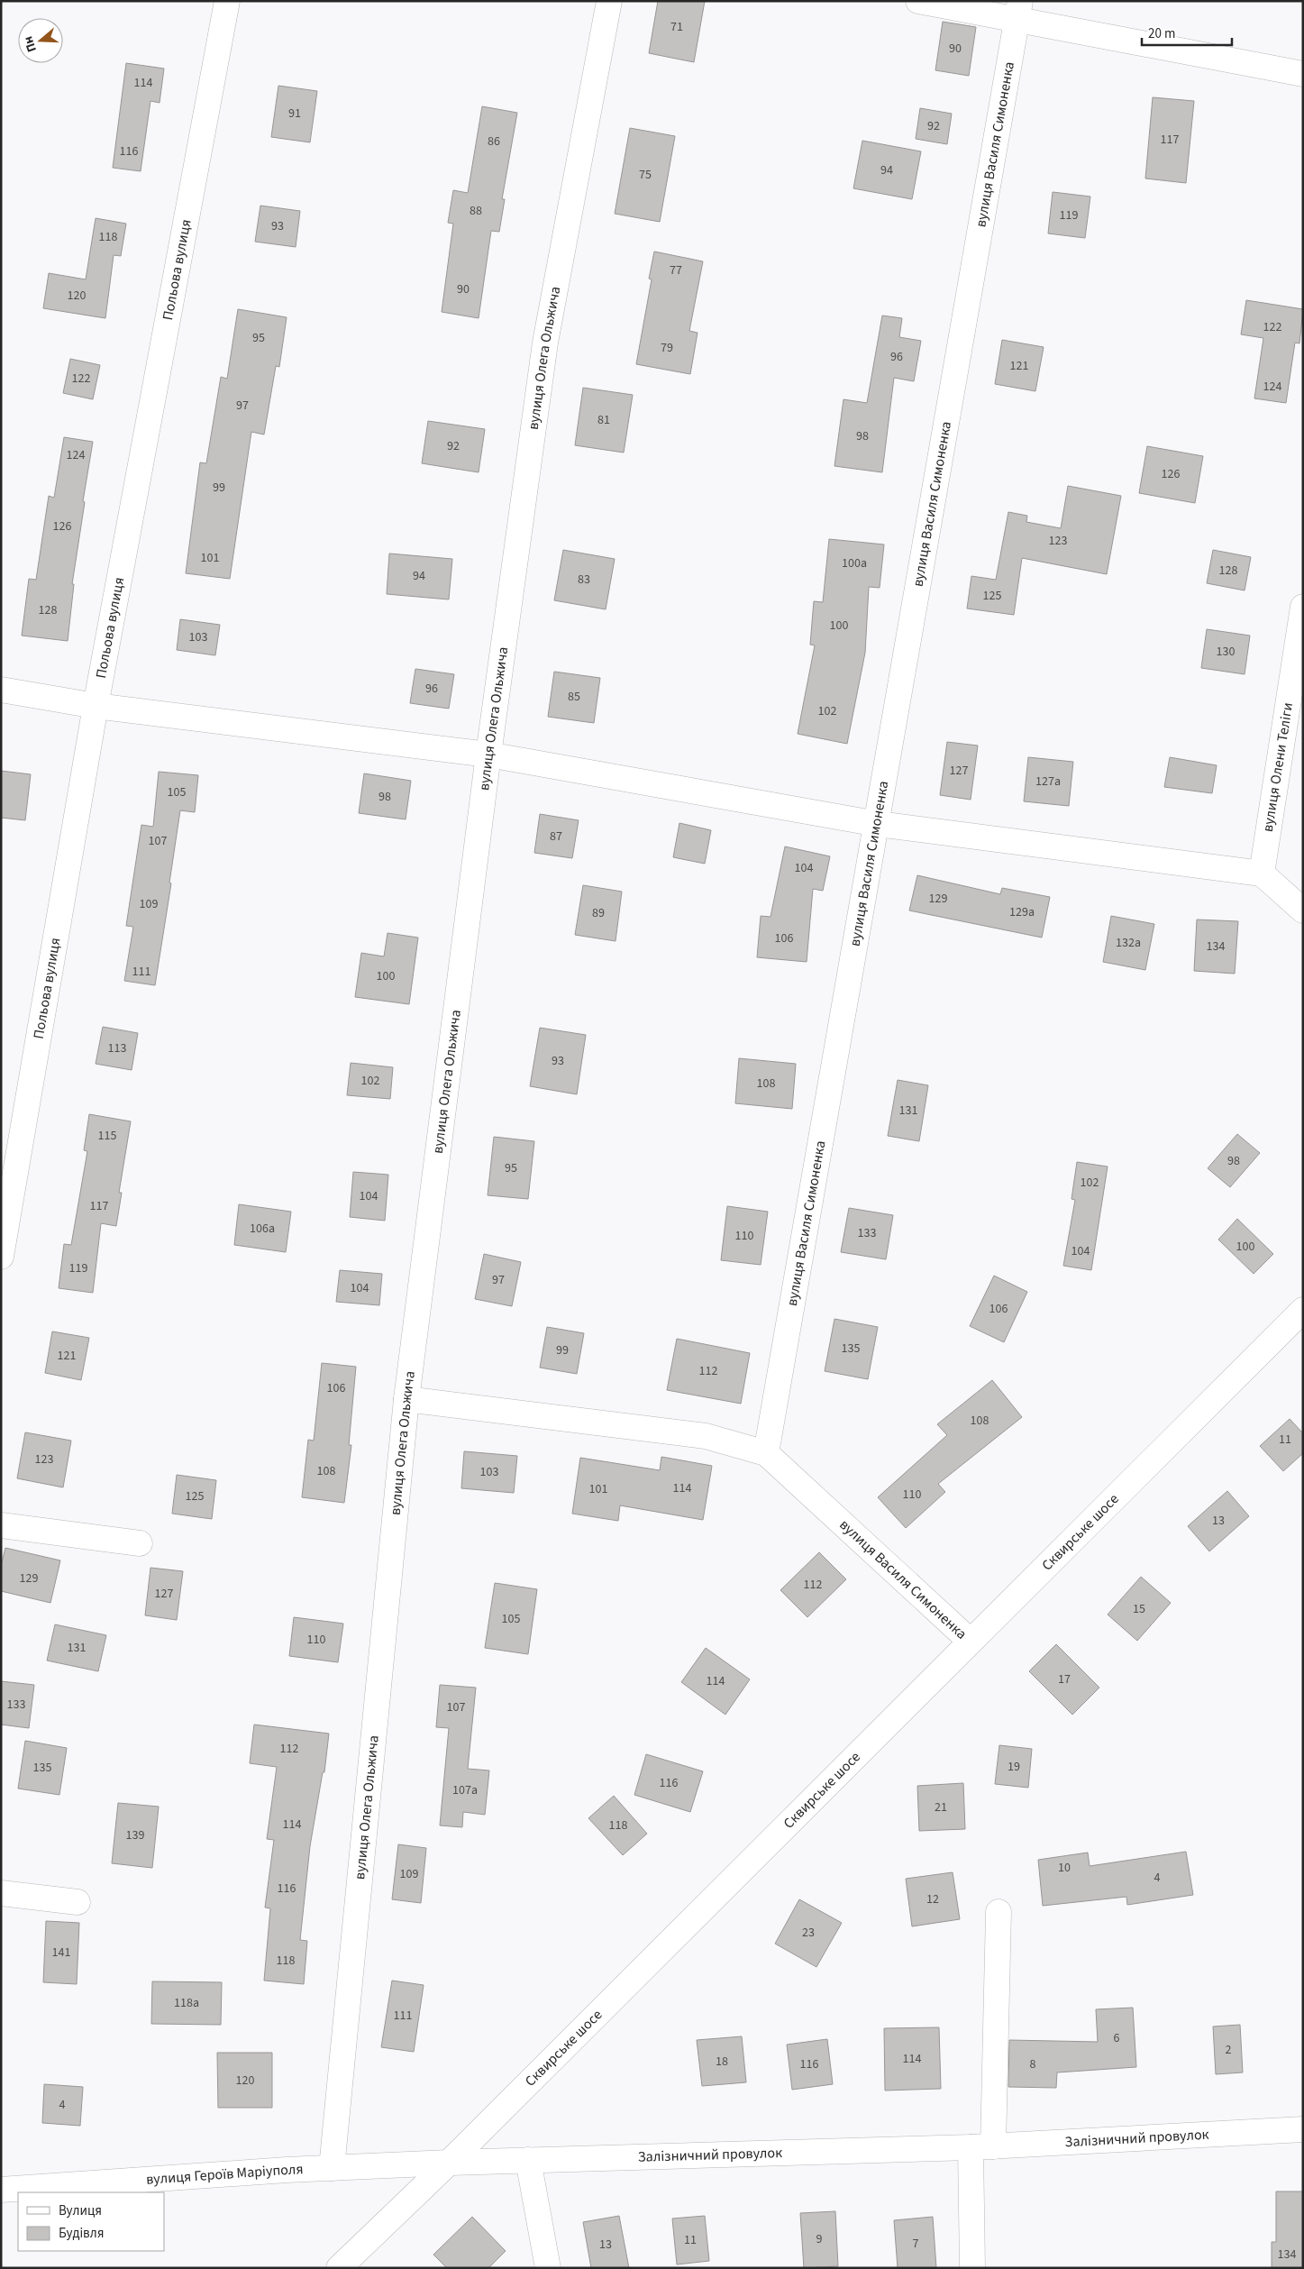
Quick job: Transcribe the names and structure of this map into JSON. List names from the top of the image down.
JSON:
{
  "streets": {
    "street": [
      "вулиця Василя Симоненка",
      "Польова вулиця",
      "вулиця Олега Ольжича",
      "вулиця Олени Теліги",
      "Сквирське шосе",
      "Залізничний провулок",
      "вулиця Героїв Маріуполя"
    ]
  },
  "crossings": [
    ["вулиця Василя Симоненка", "Сквирське шосе"],
    ["вулиця Олега Ольжича", "вулиця Героїв Маріуполя"],
    ["Сквирське шосе", "Залізничний провулок"],
    ["Сквирське шосе", "вулиця Героїв Маріуполя"],
    ["Залізничний провулок", "вулиця Героїв Маріуполя"]
  ],
  "house_numbers": [
    "71",
    "90",
    "114",
    "91",
    "92",
    "117",
    "86",
    "116",
    "94",
    "75",
    "88",
    "119",
    "93",
    "118",
    "77",
    "90",
    "120",
    "122",
    "95",
    "79",
    "96",
    "121",
    "122",
    "124",
    "97",
    "81",
    "98",
    "92",
    "124",
    "126",
    "99",
    "126",
    "123",
    "101",
    "100а",
    "128",
    "94",
    "83",
    "125",
    "128",
    "100",
    "103",
    "130",
    "96",
    "85",
    "102",
    "127",
    "127а",
    "105",
    "98",
    "87",
    "107",
    "104",
    "129",
    "109",
    "129а",
    "89",
    "106",
    "132а",
    "134",
    "111",
    "100",
    "113",
    "93",
    "102",
    "108",
    "131",
    "115",
    "98",
    "95",
    "102",
    "104",
    "117",
    "106а",
    "133",
    "110",
    "100",
    "104",
    "119",
    "97",
    "104",
    "106",
    "135",
    "99",
    "121",
    "112",
    "106",
    "108",
    "11",
    "123",
    "108",
    "103",
    "114",
    "101",
    "110",
    "125",
    "13",
    "129",
    "112",
    "127",
    "15",
    "105",
    "110",
    "131",
    "17",
    "114",
    "133",
    "107",
    "112",
    "19",
    "135",
    "116",
    "107а",
    "21",
    "114",
    "118",
    "139",
    "10",
    "109",
    "4",
    "116",
    "12",
    "23",
    "141",
    "118",
    "118а",
    "111",
    "6",
    "2",
    "114",
    "18",
    "116",
    "8",
    "120",
    "4",
    "9",
    "11",
    "7",
    "13",
    "134"
  ],
  "legend": ["Вулиця", "Будівля"],
  "scale_bar": "20 m",
  "north": "left"
}
